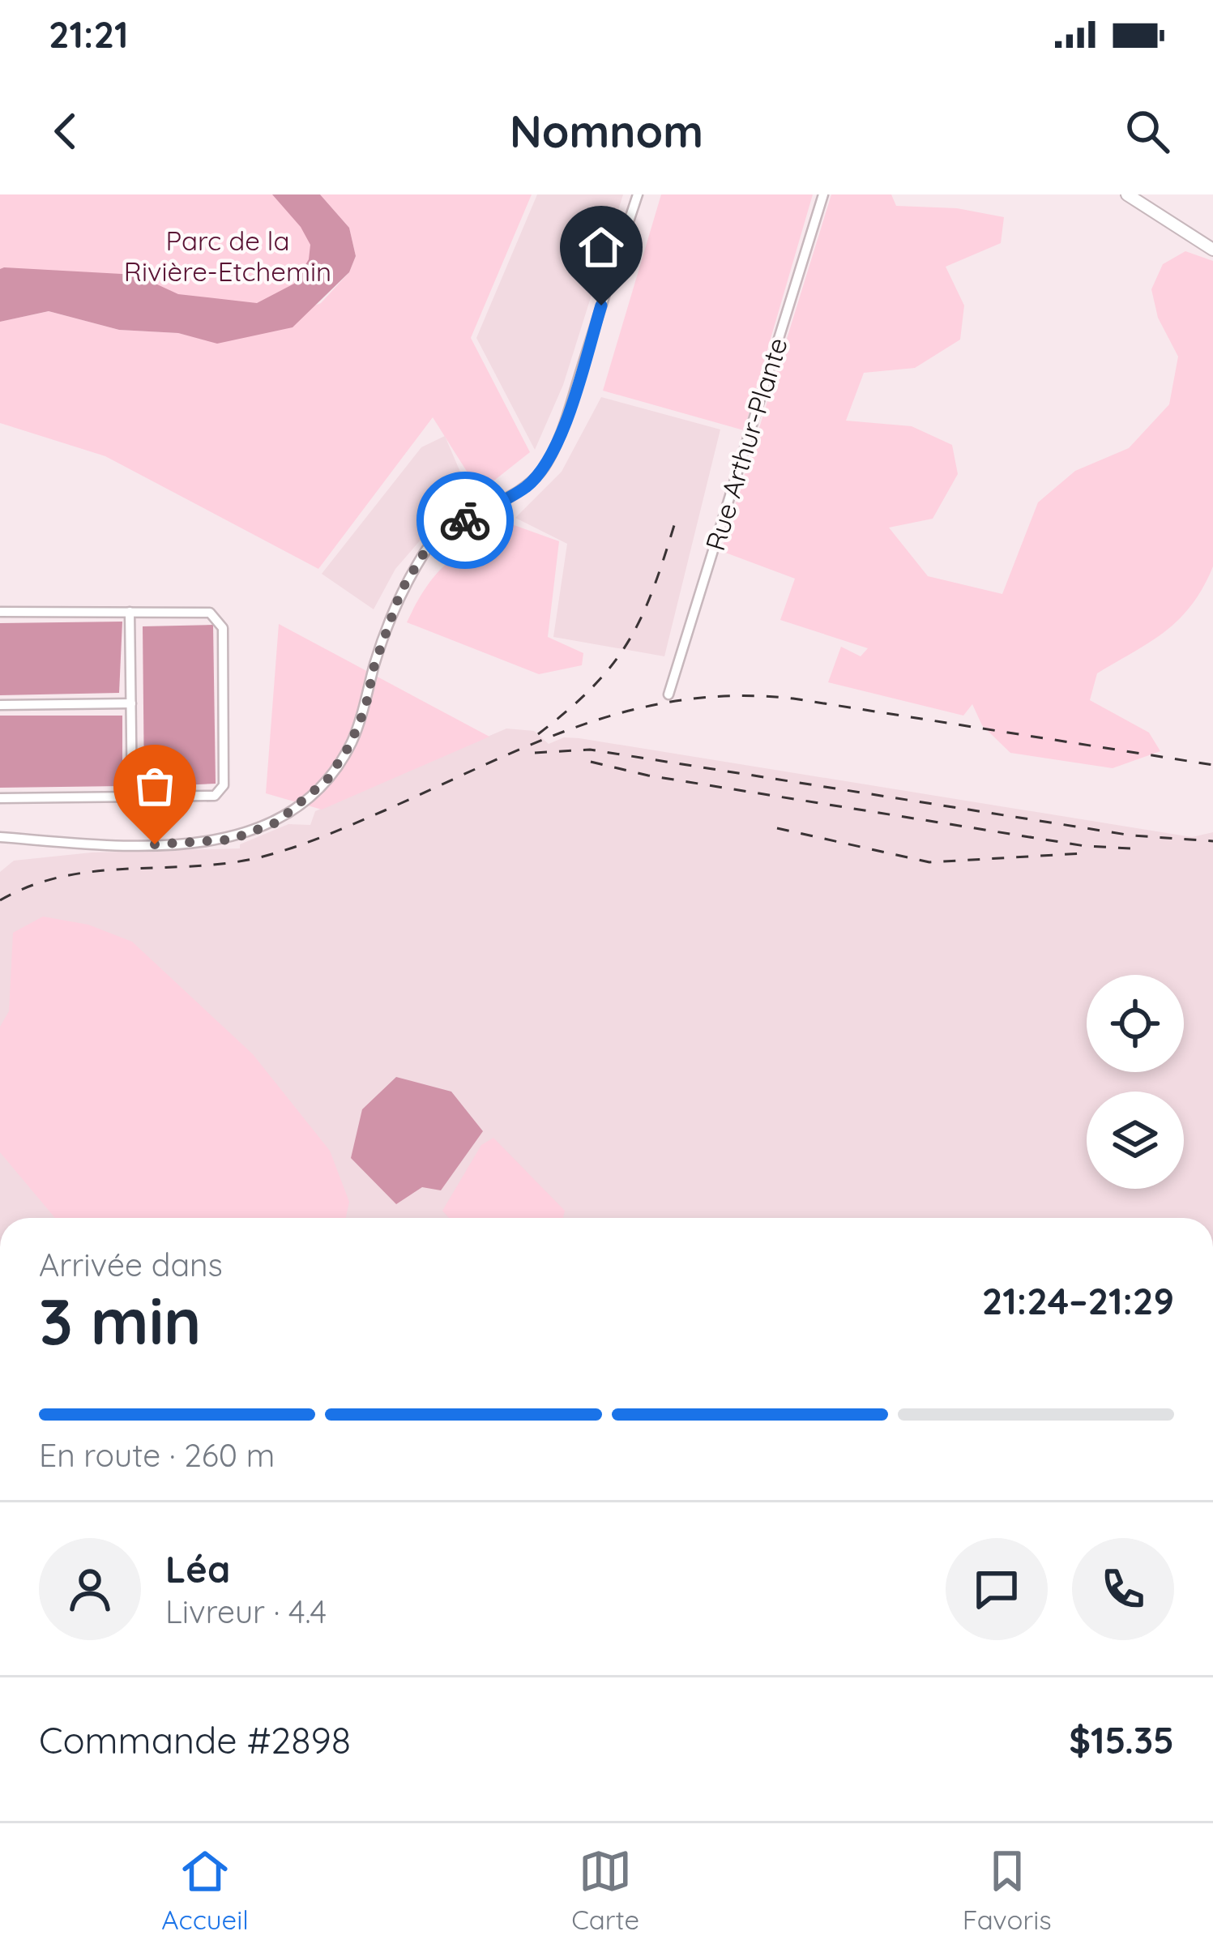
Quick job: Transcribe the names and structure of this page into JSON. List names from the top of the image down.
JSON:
{
  "streets": {
    "street": ["Rue Arthur-Plante"]
  },
  "parks": ["Parc de la Rivière-Etchemin"],
  "page": {
    "status": "21:21",
    "header": "Nomnom",
    "heading": ["3 min", "Arrivée dans", "21:24–21:29"],
    "panel": [
      "Léa",
      "Livreur · 4.4",
      "Commande #2898",
      "$15.35"
    ],
    "bar": "En route · 260 m",
    "tabs": ["Accueil", "Carte", "Favoris"]
  }
}
